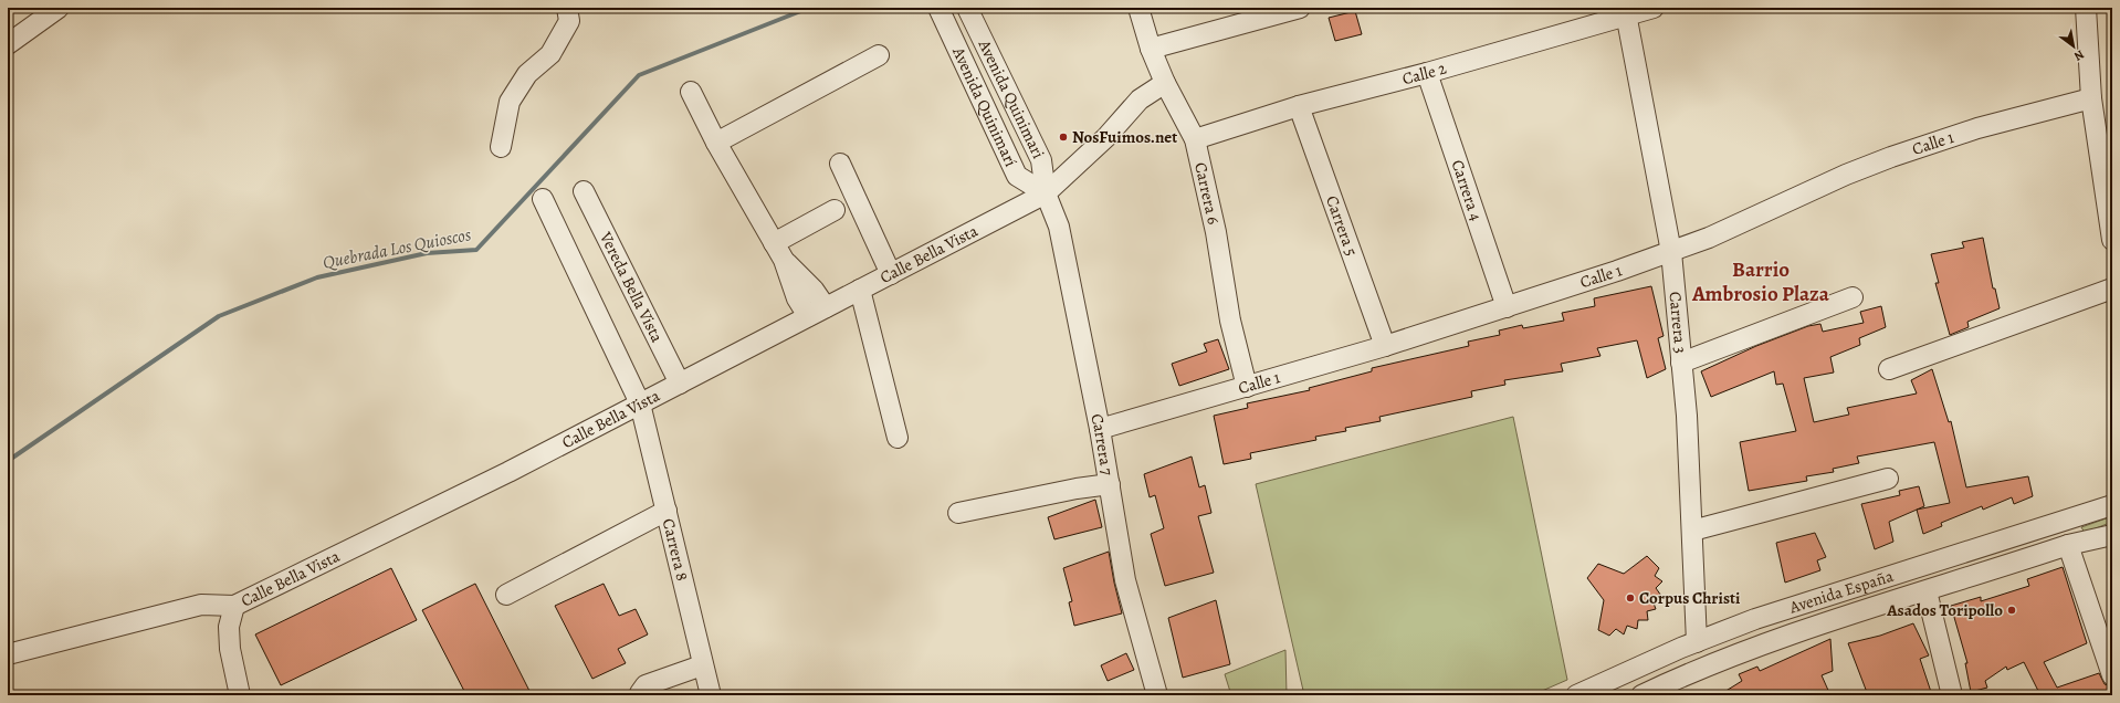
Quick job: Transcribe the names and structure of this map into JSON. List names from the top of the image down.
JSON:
{
  "streets": {
    "street": [
      "Calle 2",
      "Avenida Quinimari",
      "Avenida Quinimarí",
      "Calle 1",
      "Carrera 4",
      "Carrera 6",
      "Carrera 5",
      "Calle Bella Vista",
      "Vereda Bella Vista",
      "Carrera 3",
      "Carrera 7",
      "Carrera 8",
      "Avenida España"
    ]
  },
  "crossings": [
    ["Calle 2", "Carrera 4"],
    ["Calle 2", "Carrera 6"],
    ["Calle 2", "Carrera 5"],
    ["Calle 2", "Carrera 3"],
    ["Avenida Quinimari", "Avenida Quinimarí"],
    ["Avenida Quinimari", "Calle Bella Vista"],
    ["Avenida Quinimari", "Carrera 7"],
    ["Avenida Quinimarí", "Calle Bella Vista"],
    ["Avenida Quinimarí", "Carrera 7"],
    ["Calle 1", "Carrera 4"],
    ["Calle 1", "Carrera 6"],
    ["Calle 1", "Carrera 5"],
    ["Calle 1", "Carrera 3"],
    ["Calle 1", "Carrera 7"],
    ["Carrera 6", "Calle Bella Vista"],
    ["Calle Bella Vista", "Vereda Bella Vista"],
    ["Calle Bella Vista", "Carrera 7"],
    ["Calle Bella Vista", "Carrera 8"],
    ["Carrera 3", "Avenida España"]
  ],
  "districts": ["Barrio Ambrosio Plaza"],
  "water": ["Quebrada Los Quioscos"],
  "places": ["NosFuimos.net", "Corpus Christi", "Asados Toripollo"],
  "north": "bottom right"
}
